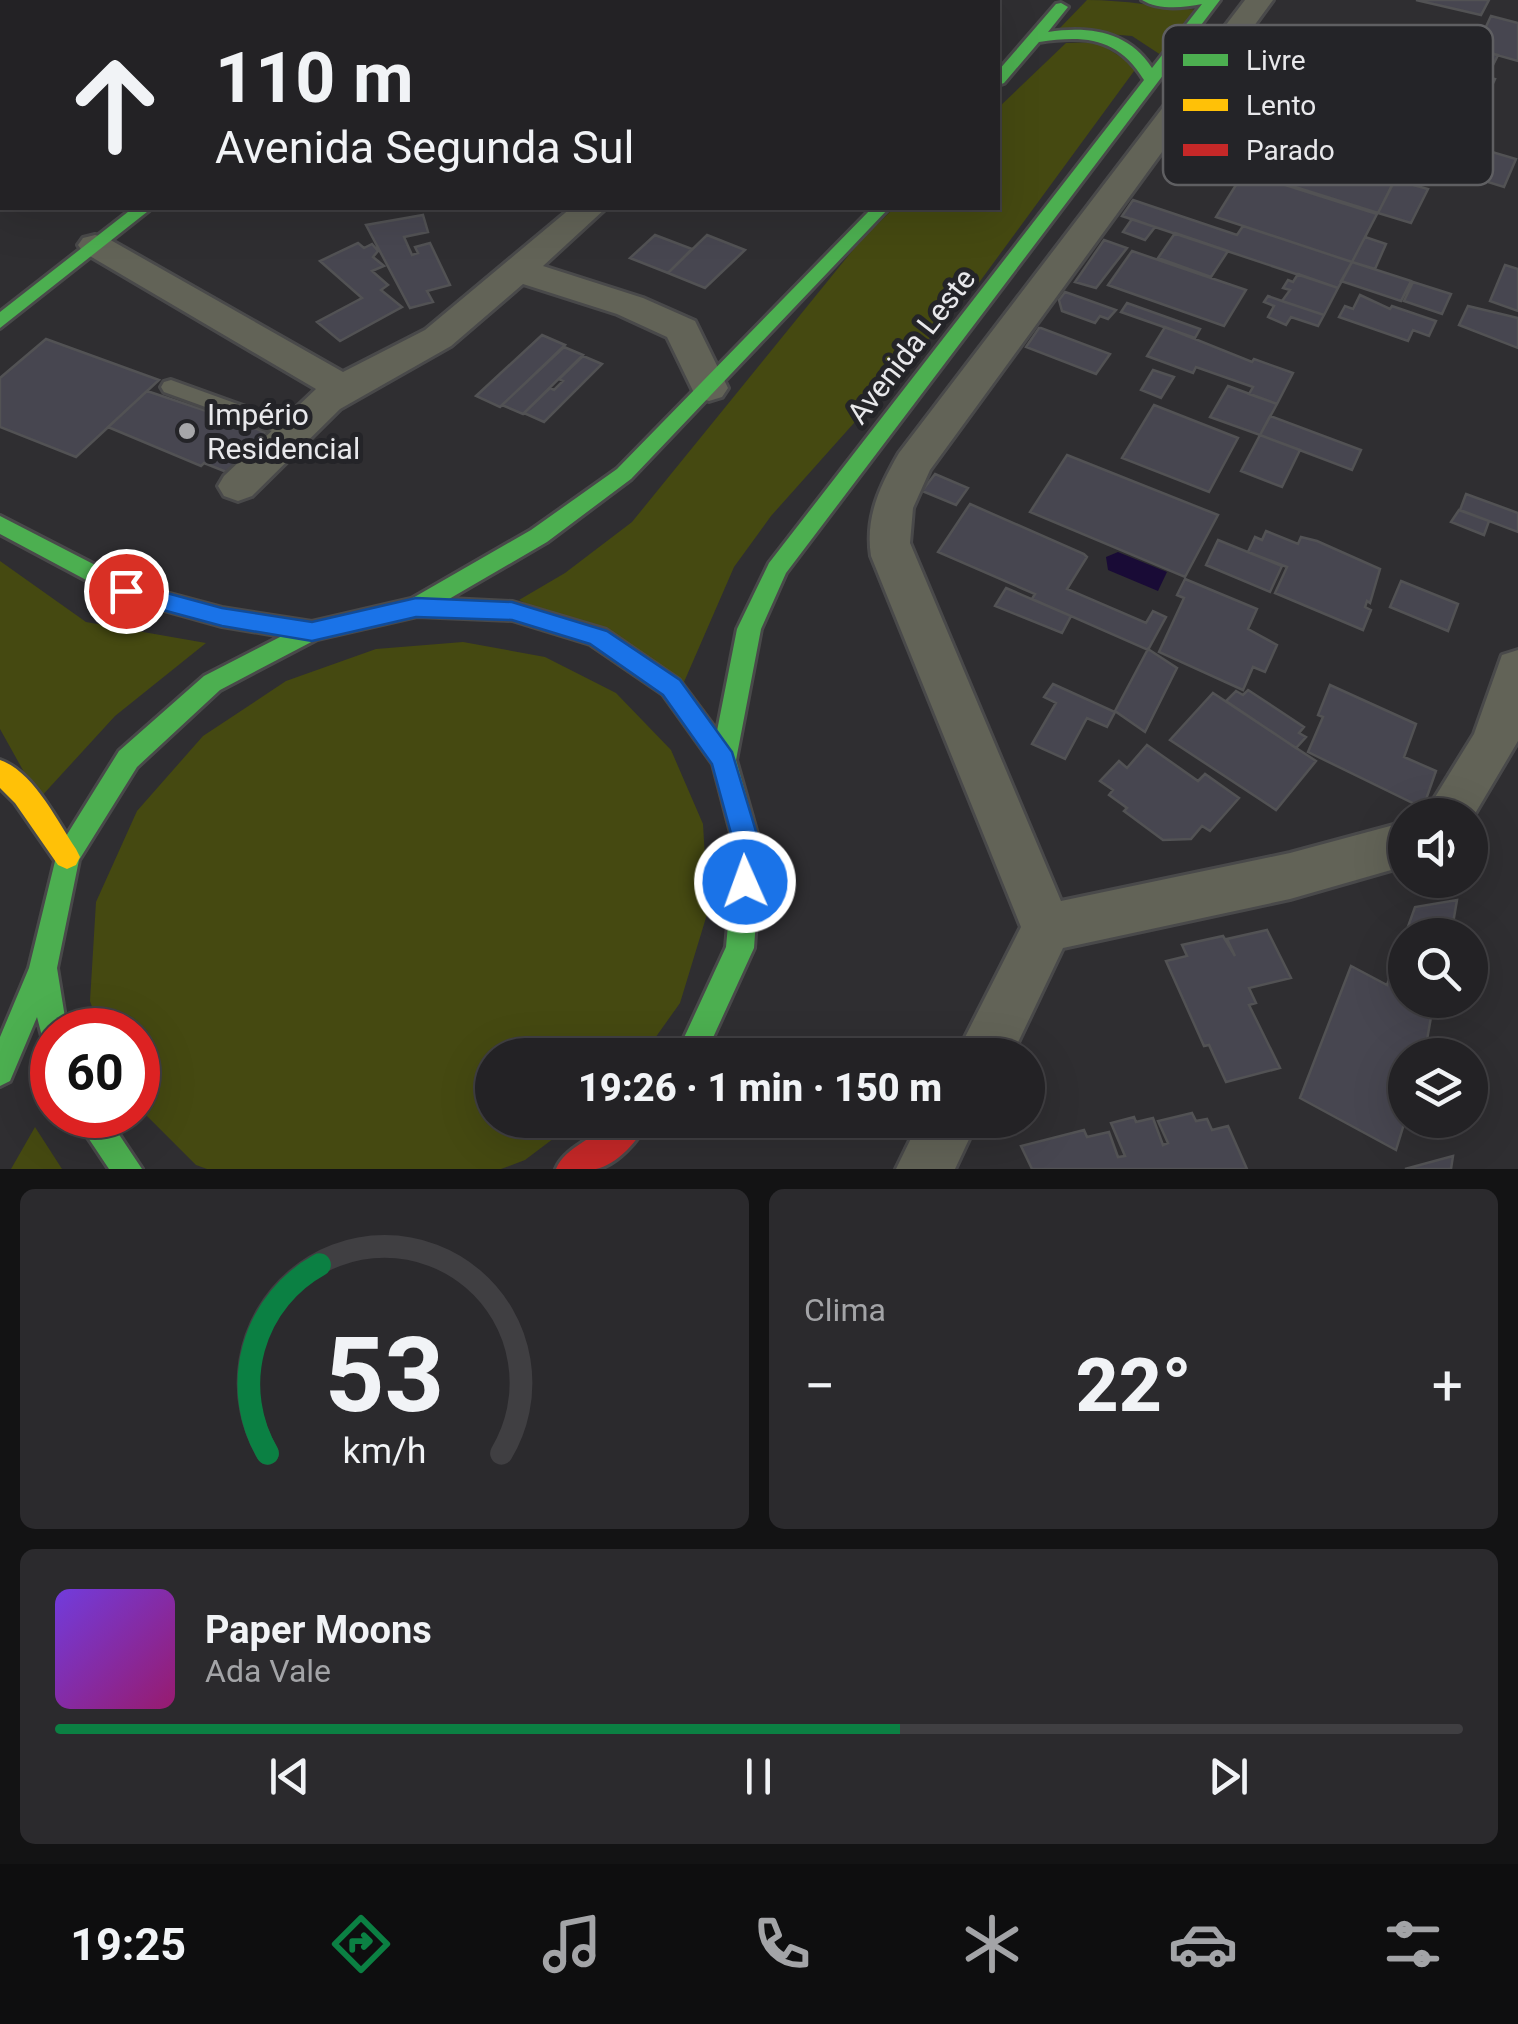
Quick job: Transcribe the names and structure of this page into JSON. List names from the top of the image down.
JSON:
{
  "streets": {
    "main road": ["Avenida Leste"]
  },
  "places": ["Império Residencial"],
  "legend": ["Livre", "Lento", "Parado"],
  "page": {
    "turn": ["110 m", "Avenida Segunda Sul"],
    "limit": "60",
    "trip": "19:26 · 1 min · 150 m",
    "tile": "Clima",
    "heat": ["−", "22°", "+"],
    "song": ["Paper Moons", "Ada Vale"],
    "tabs": "19:25",
    "gauge": ["53", "km/h"]
  }
}
